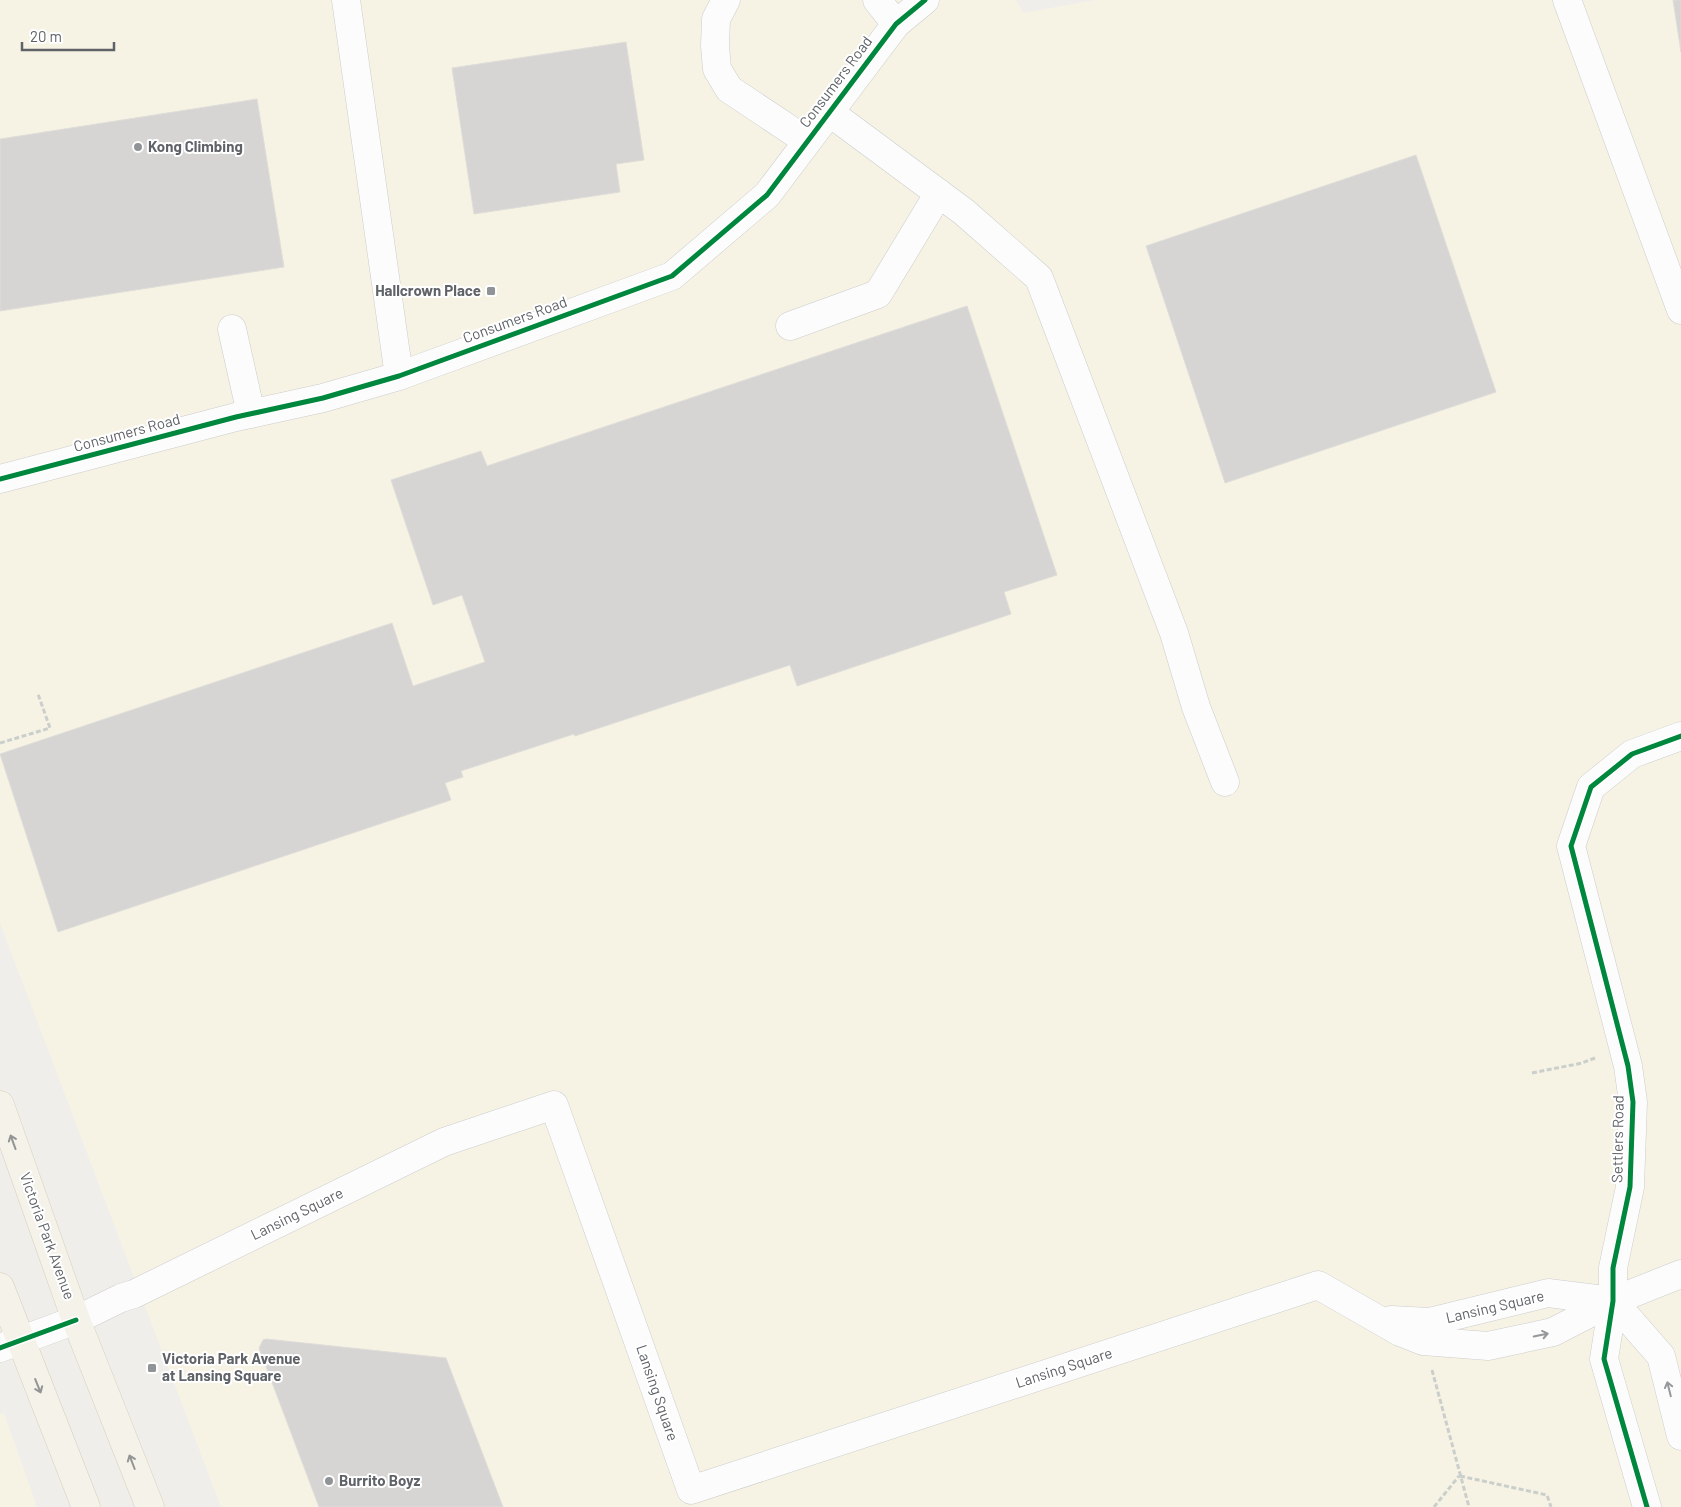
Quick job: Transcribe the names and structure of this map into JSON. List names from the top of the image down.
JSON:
{
  "streets": {
    "main road": ["Victoria Park Avenue"],
    "street": ["Consumers Road", "Settlers Road", "Lansing Square"]
  },
  "crossings": [
    ["Settlers Road", "Lansing Square"],
    ["Lansing Square", "Victoria Park Avenue"]
  ],
  "places": {
    "other": ["Kong Climbing", "Burrito Boyz"],
    "transit": ["Hallcrown Place", "Victoria Park Avenue at Lansing Square"]
  },
  "scale_bar": "20 m"
}
